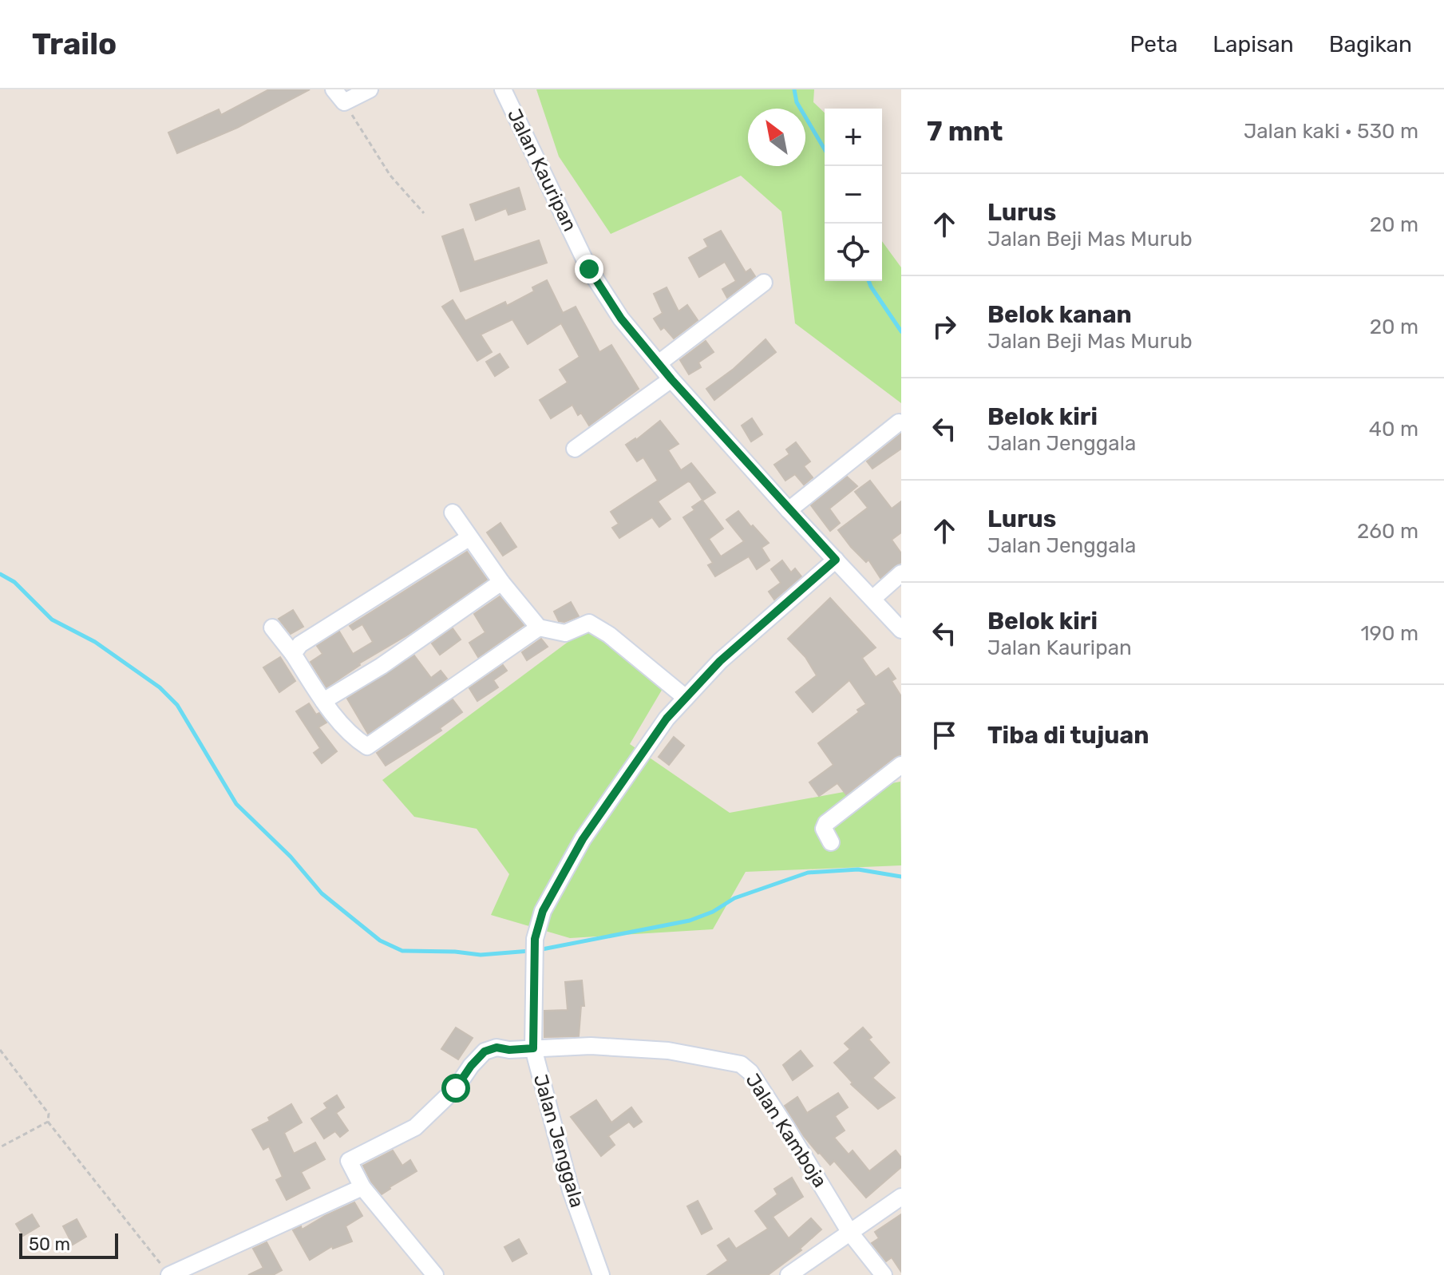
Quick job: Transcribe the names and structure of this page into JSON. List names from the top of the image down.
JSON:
{
  "streets": {
    "street": ["Jalan Kauripan", "Jalan Kamboja", "Jalan Jenggala"]
  },
  "crossings": [
    ["Jalan Kamboja", "Jalan Jenggala"]
  ],
  "scale_bar": "50 m",
  "north": "top left",
  "page": {
    "header": "Trailo",
    "nav": ["Peta", "Lapisan", "Bagikan"],
    "heading": ["7 mnt", "Jalan kaki · 530 m"],
    "map_buttons": ["+", "−"],
    "list": [
      ["Lurus", "Jalan Beji Mas Murub", "20 m"],
      ["Belok kanan", "Jalan Beji Mas Murub", "20 m"],
      ["Belok kiri", "Jalan Jenggala", "40 m"],
      ["Lurus", "Jalan Jenggala", "260 m"],
      ["Belok kiri", "Jalan Kauripan", "190 m"],
      "Tiba di tujuan"
    ],
    "scale": "50 m"
  }
}
